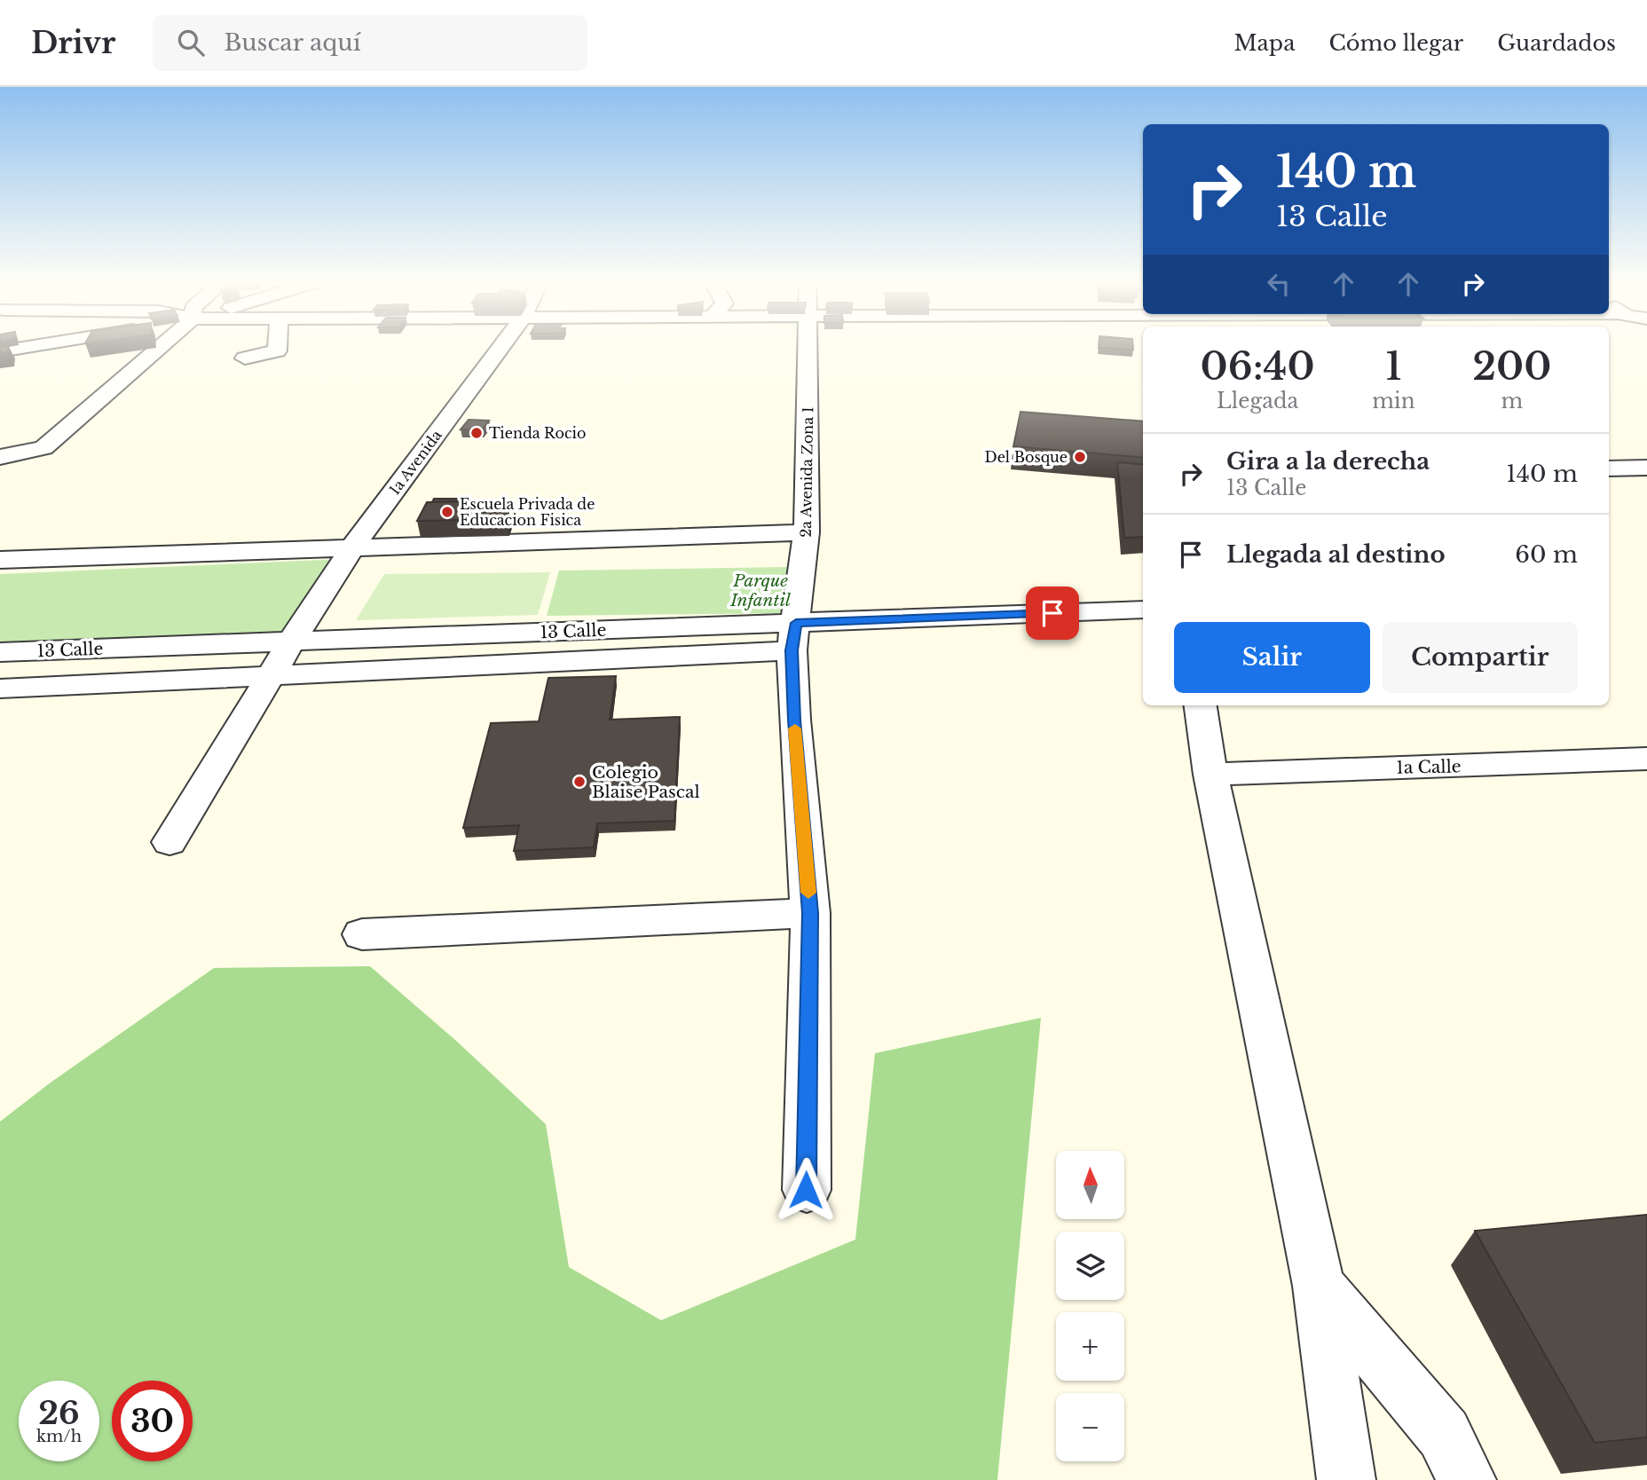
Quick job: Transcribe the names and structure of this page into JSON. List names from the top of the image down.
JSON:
{
  "streets": {
    "street": [
      "1a Avenida",
      "2a Avenida Zona 1",
      "13 Calle",
      "1a Calle"
    ]
  },
  "crossings": [
    ["1a Avenida", "13 Calle"],
    ["2a Avenida Zona 1", "13 Calle"]
  ],
  "parks": ["Parque Infantil"],
  "places": [
    "Tienda Rocio",
    "Del Bosque",
    "Escuela Privada de Educacion Fisica",
    "Colegio Blaise Pascal"
  ],
  "north": "top",
  "page": {
    "header": "Drivr",
    "search": "Buscar aquí",
    "nav": ["Mapa", "Cómo llegar", "Guardados"],
    "turn": ["140 m", "13 Calle"],
    "eta": [
      "06:40",
      "Llegada",
      "1",
      "min",
      "200",
      "m"
    ],
    "list": [
      {
        "name": "Gira a la derecha",
        "note": "13 Calle",
        "value": "140 m"
      },
      {
        "name": "Llegada al destino",
        "value": "60 m"
      }
    ],
    "buttons": ["Salir", "Compartir"],
    "map_buttons": ["+", "−"],
    "speed": "26 km/h",
    "limit": "30"
  }
}
